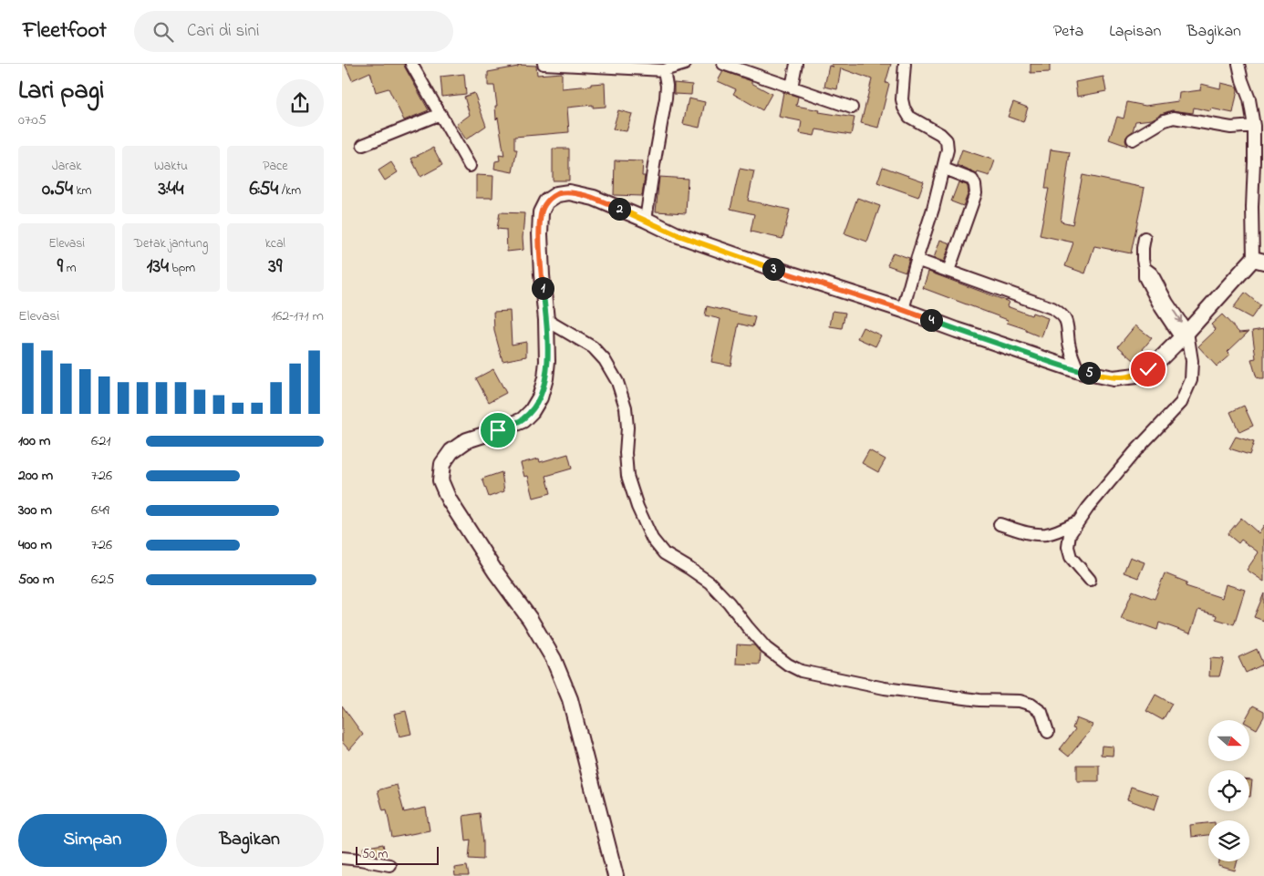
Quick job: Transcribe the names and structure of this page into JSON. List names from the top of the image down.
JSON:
{
  "scale_bar": "50 m",
  "north": "right",
  "page": {
    "header": "Fleetfoot",
    "search": "Cari di sini",
    "nav": ["Peta", "Lapisan", "Bagikan"],
    "heading": ["Lari pagi", "07:05"],
    "stats": [
      ["Jarak", "0.54 km"],
      ["Waktu", "3:44"],
      ["Pace", "6:54 /km"],
      ["Elevasi", "9 m"],
      ["Detak jantung", "134 bpm"],
      ["kcal", "39"]
    ],
    "pins": [
      "2",
      "3",
      "1",
      "4",
      "5"
    ],
    "chart": ["Elevasi", "162–171 m"],
    "list": [
      {
        "name": "100 m",
        "note": "6:21"
      },
      {
        "name": "200 m",
        "note": "7:26"
      },
      {
        "name": "300 m",
        "note": "6:49"
      },
      {
        "name": "400 m",
        "note": "7:26"
      },
      {
        "name": "500 m",
        "note": "6:25"
      }
    ],
    "buttons": ["Simpan", "Bagikan"],
    "scale": "50 m"
  }
}
